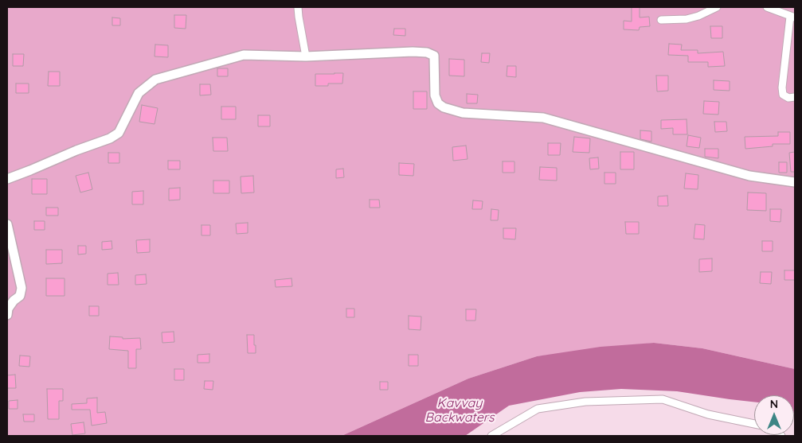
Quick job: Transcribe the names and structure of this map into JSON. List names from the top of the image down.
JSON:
{
  "water": ["Kavvay Backwaters"],
  "north": "top"
}
